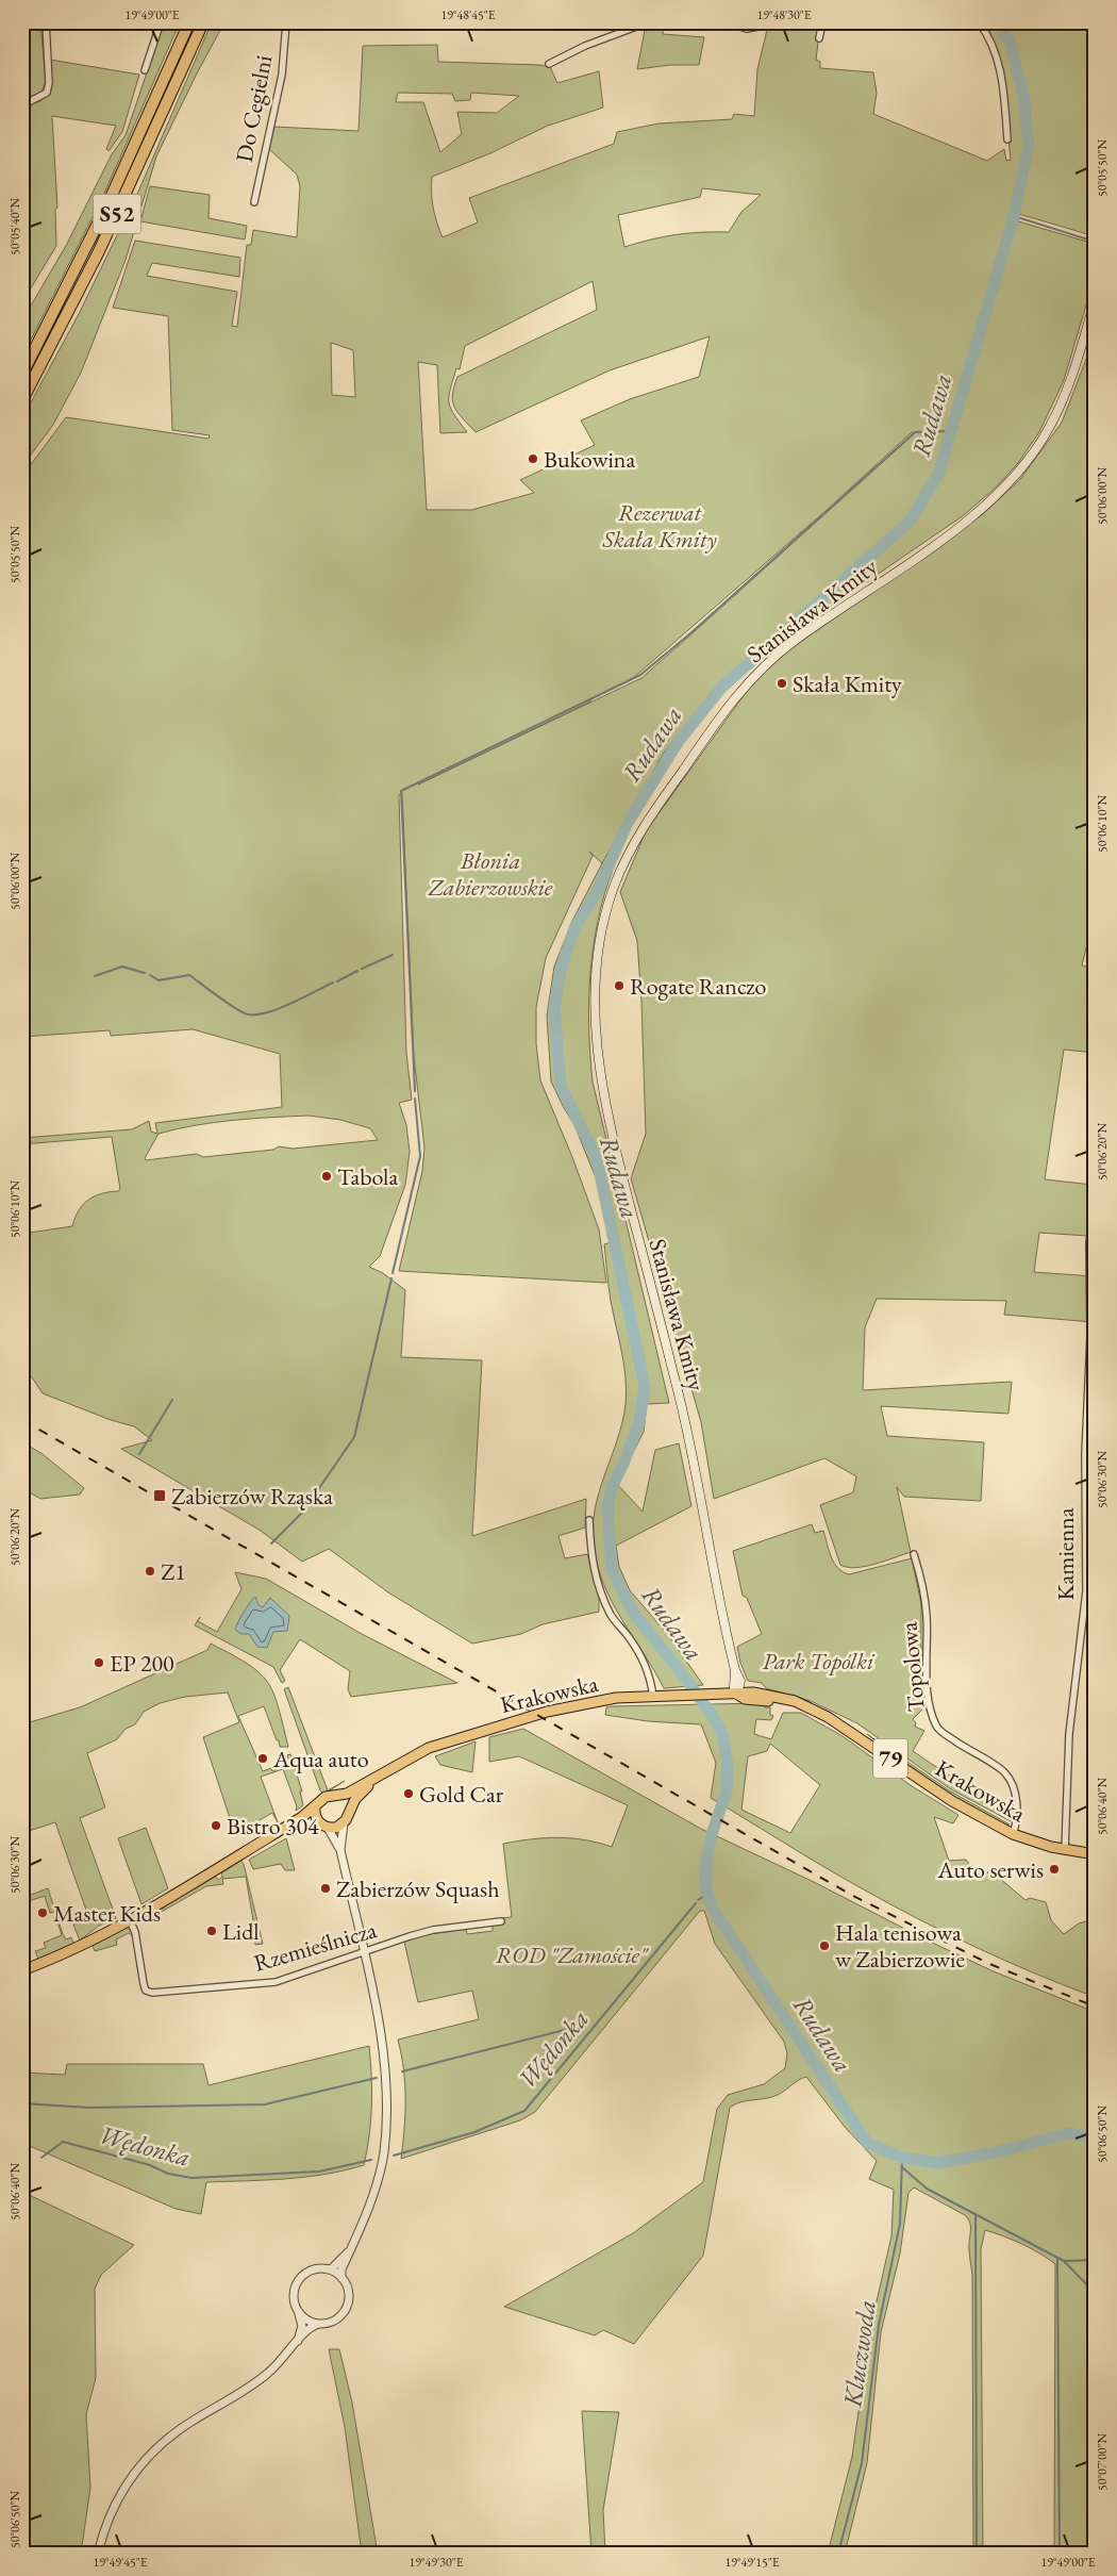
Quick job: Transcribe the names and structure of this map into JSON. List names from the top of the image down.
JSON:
{
  "streets": {
    "highway": ["S52"],
    "main road": ["Stanisława Kmity", "Krakowska", "79"],
    "street": [
      "Do Cegielni",
      "Kamienna",
      "Topolowa",
      "Rzemieślnicza"
    ]
  },
  "crossings": [
    ["Stanisława Kmity", "Krakowska"],
    ["Kamienna", "Krakowska"],
    ["Topolowa", "Krakowska"]
  ],
  "water": ["Rudawa", "Wędonka", "Kluczwoda"],
  "parks": [
    "Rezerwat Skała Kmity",
    "Błonia Zabierzowskie",
    "Park Topólki",
    "ROD \"Zamoście\""
  ],
  "places": {
    "other": [
      "Bukowina",
      "Skała Kmity",
      "Rogate Ranczo",
      "Tabola",
      "Z1",
      "EP 200",
      "Aqua auto",
      "Gold Car",
      "Bistro 304",
      "Auto serwis",
      "Zabierzów Squash",
      "Master Kids",
      "Lidl",
      "Hala tenisowa w Zabierzowie"
    ],
    "transit": ["Zabierzów Rząska"]
  },
  "coordinates": [
    "19°49'00\"E",
    "19°48'45\"E",
    "19°48'30\"E",
    "50°05'50\"N",
    "50°05'40\"N",
    "50°06'00\"N",
    "50°06'10\"N",
    "50°06'20\"N",
    "50°06'30\"N",
    "50°06'40\"N",
    "50°06'50\"N",
    "50°07'00\"N",
    "19°49'45\"E",
    "19°49'30\"E",
    "19°49'15\"E"
  ]
}
